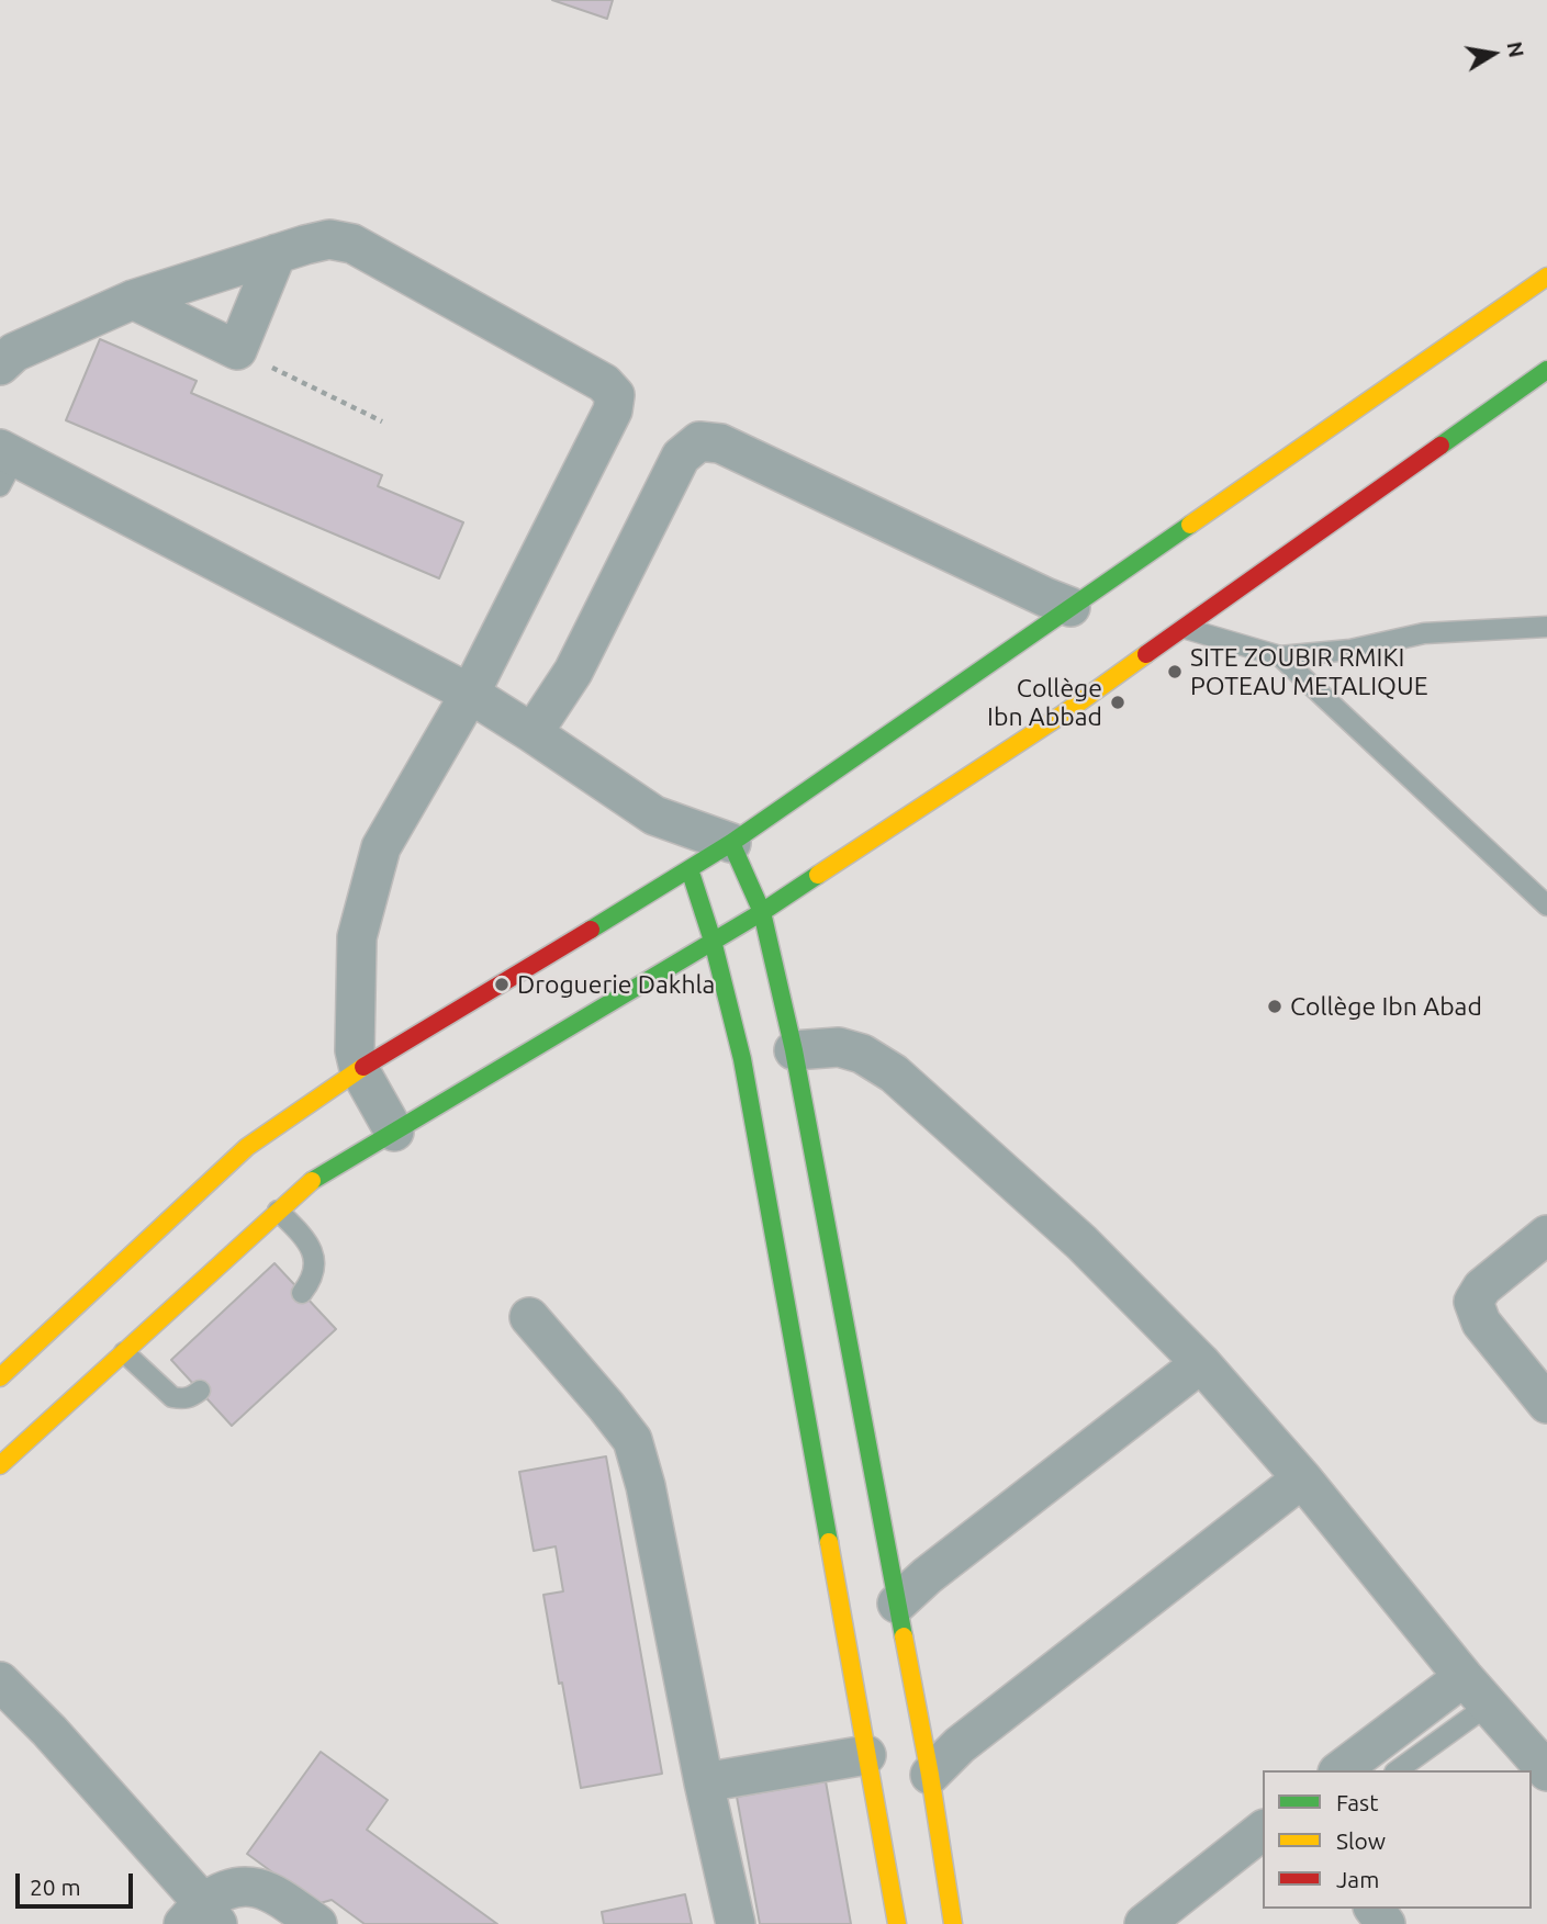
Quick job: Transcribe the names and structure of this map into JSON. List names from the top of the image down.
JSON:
{
  "places": [
    "SITE ZOUBIR RMIKI POTEAU METALIQUE",
    "Collège Ibn Abbad",
    "Droguerie Dakhla",
    "Collège Ibn Abad"
  ],
  "legend": ["Fast", "Slow", "Jam"],
  "scale_bar": "20 m",
  "north": "right"
}
